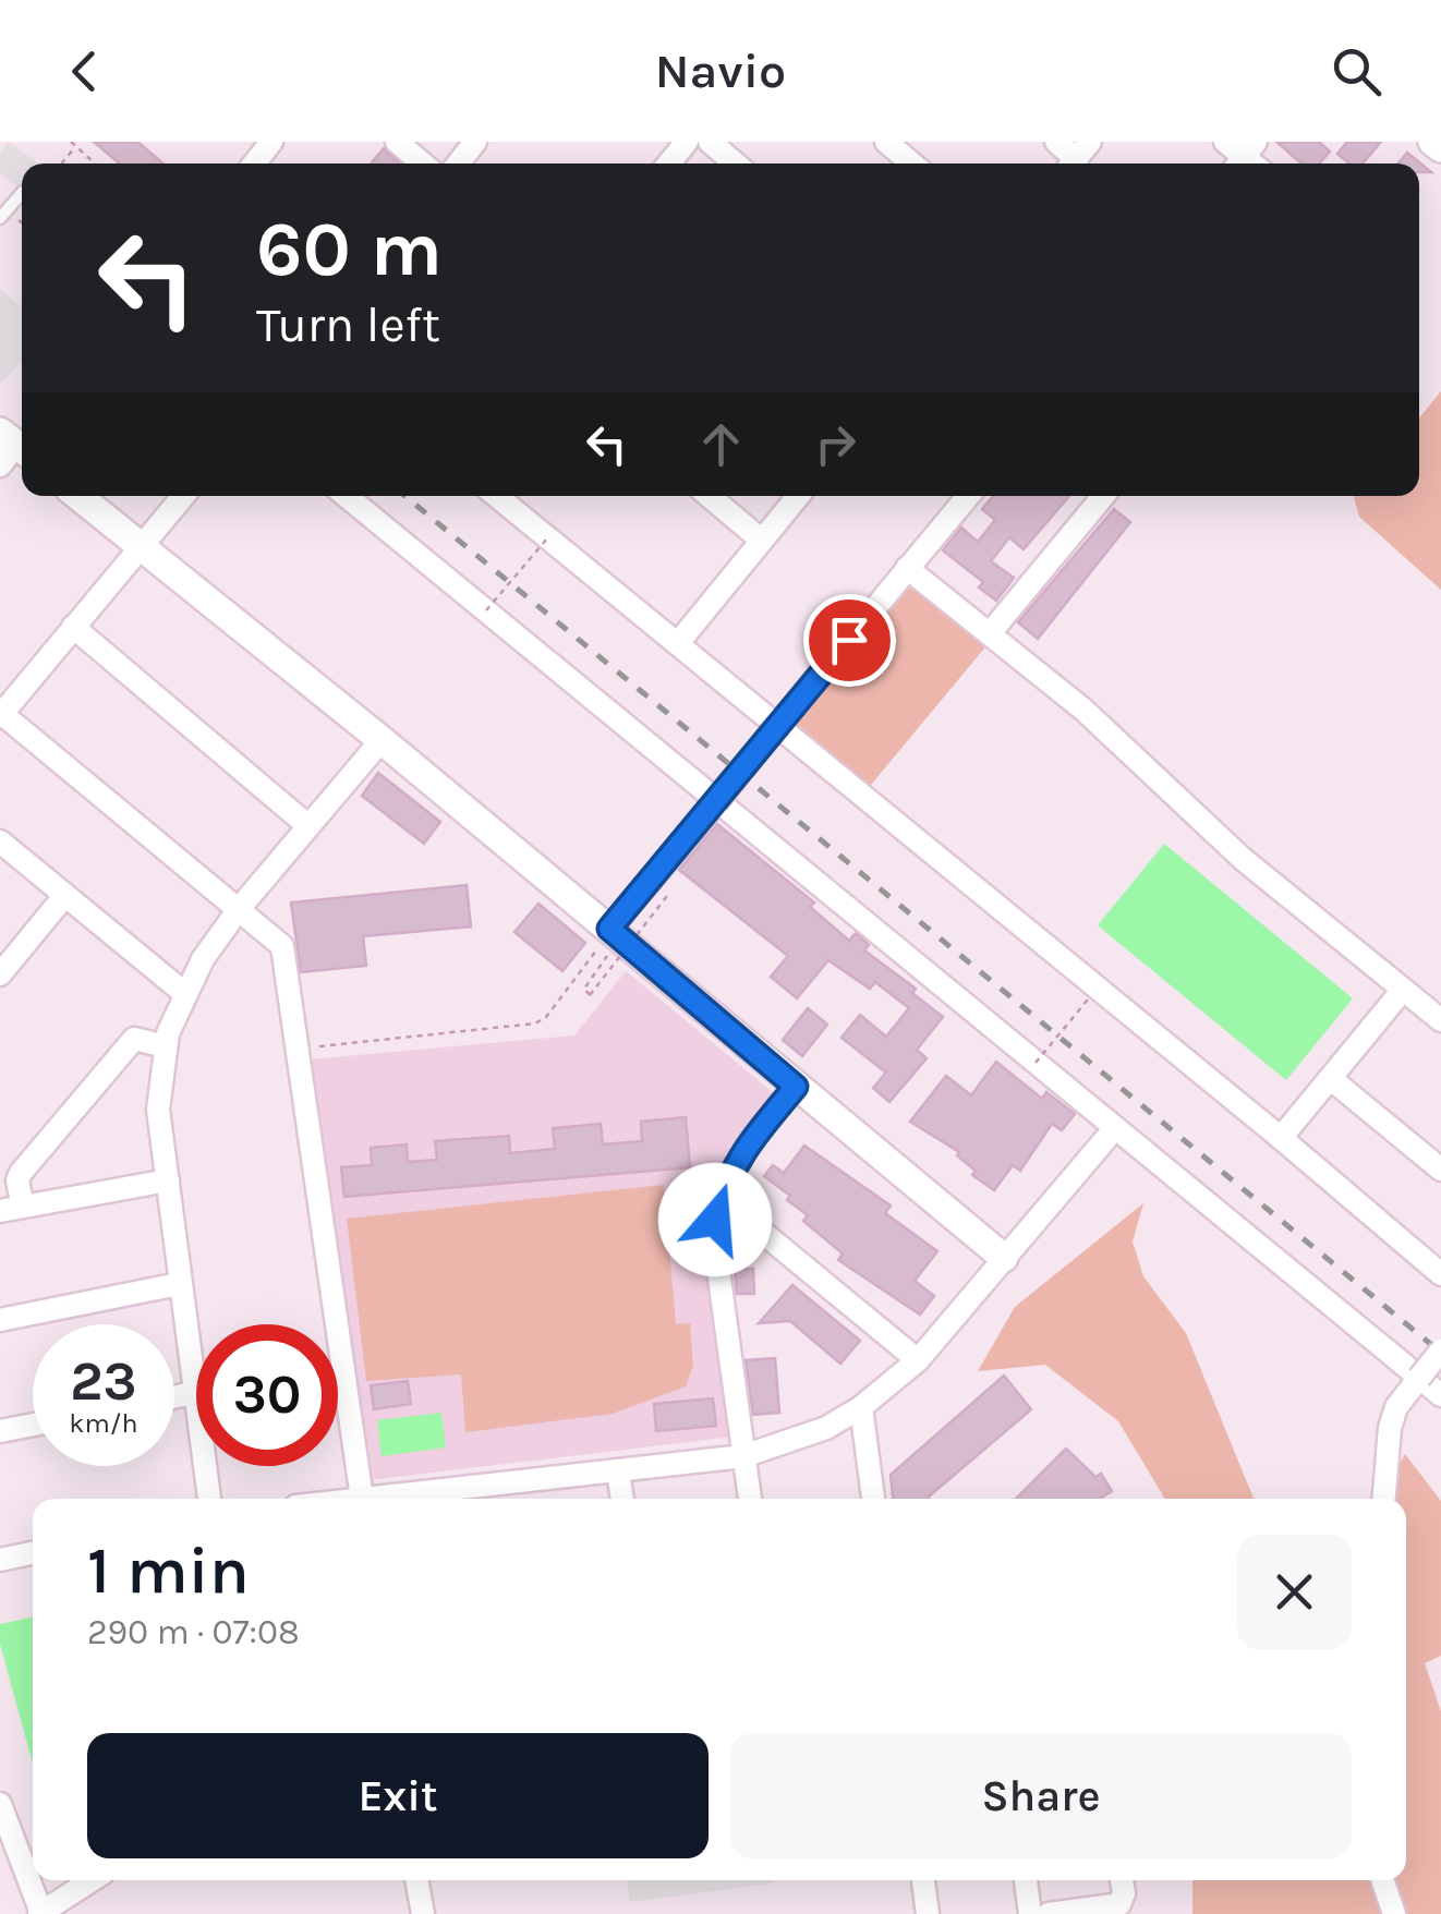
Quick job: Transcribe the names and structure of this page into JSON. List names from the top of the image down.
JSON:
{
  "page": {
    "header": "Navio",
    "turn": ["60 m", "Turn left"],
    "speed": "23 km/h",
    "limit": "30",
    "heading": ["1 min", "290 m · 07:08"],
    "buttons": ["Exit", "Share"]
  }
}
